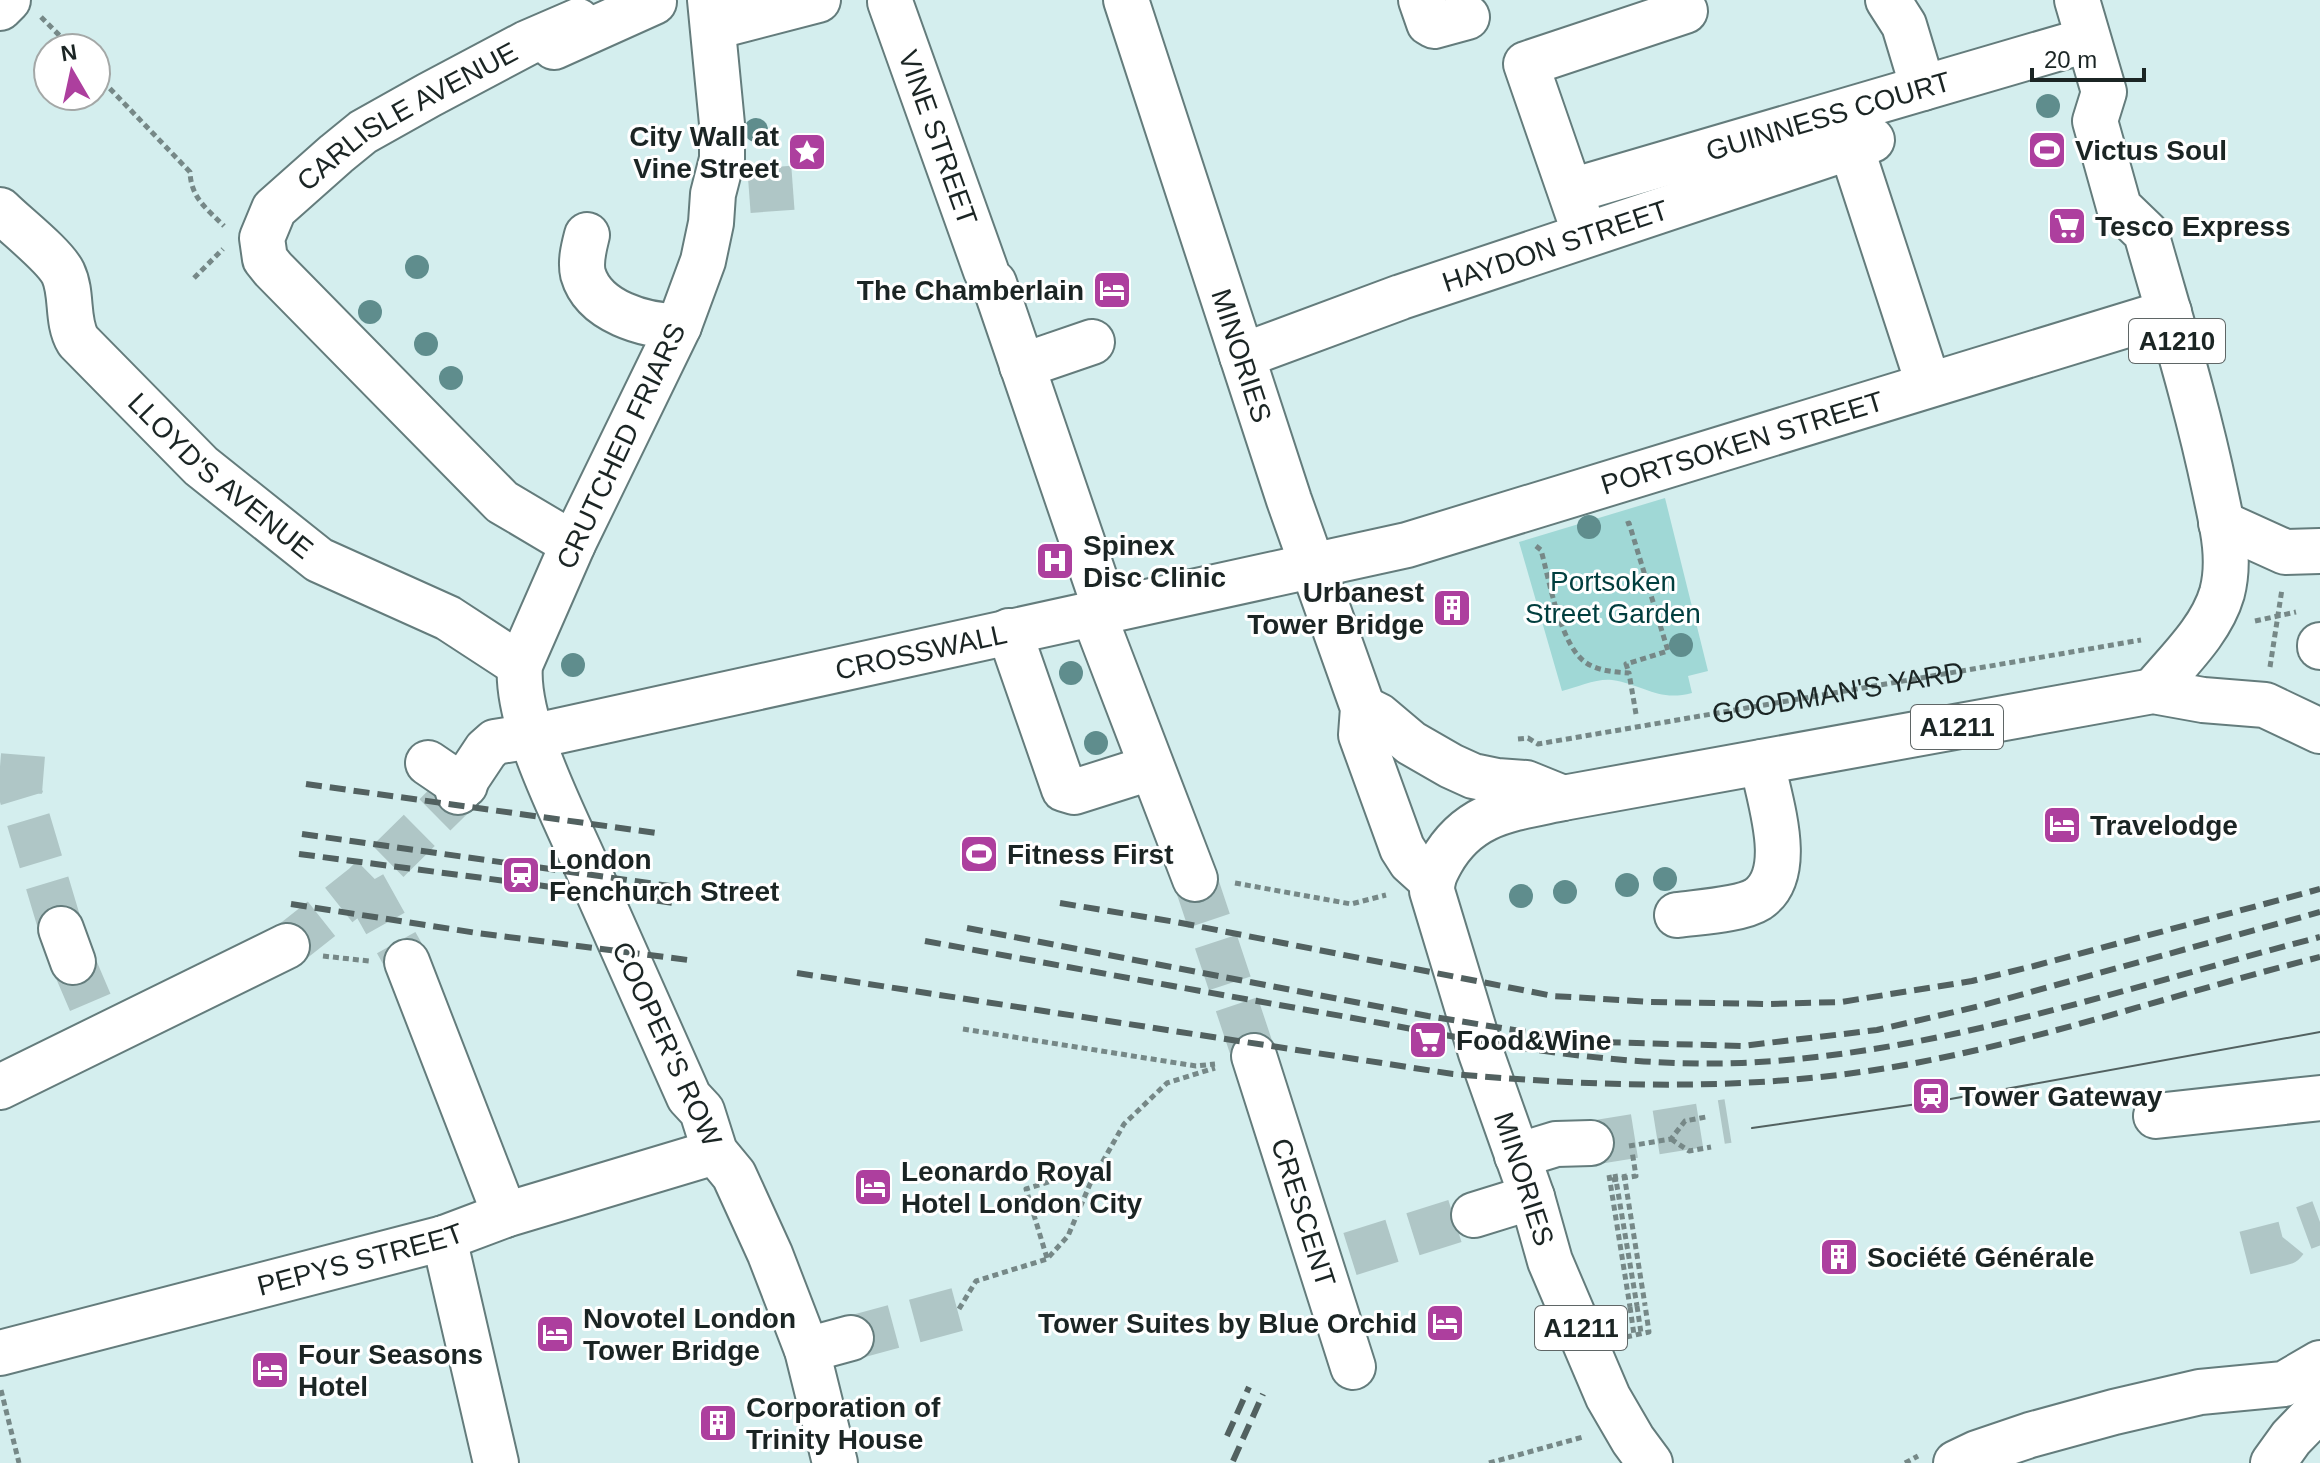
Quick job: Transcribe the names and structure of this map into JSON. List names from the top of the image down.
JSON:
{
  "streets": {
    "main road": [
      "GUINNESS COURT",
      "CARLISLE AVENUE",
      "VINE STREET",
      "HAYDON STREET",
      "A1210",
      "MINORIES",
      "PORTSOKEN STREET",
      "CRUTCHED FRIARS",
      "LLOYD'S AVENUE",
      "CROSSWALL",
      "GOODMAN'S YARD",
      "A1211",
      "COOPER'S ROW",
      "CRESCENT",
      "PEPYS STREET"
    ]
  },
  "crossings": [
    ["GUINNESS COURT", "A1210"],
    ["VINE STREET", "CROSSWALL"],
    ["HAYDON STREET", "MINORIES"],
    ["HAYDON STREET", "PORTSOKEN STREET"],
    ["A1210", "PORTSOKEN STREET"],
    ["MINORIES", "PORTSOKEN STREET"],
    ["MINORIES", "CROSSWALL"],
    ["MINORIES", "A1211"],
    ["PORTSOKEN STREET", "CROSSWALL"],
    ["CRUTCHED FRIARS", "LLOYD'S AVENUE"],
    ["CRUTCHED FRIARS", "COOPER'S ROW"],
    ["LLOYD'S AVENUE", "COOPER'S ROW"],
    ["CROSSWALL", "COOPER'S ROW"],
    ["GOODMAN'S YARD", "A1211"],
    ["COOPER'S ROW", "PEPYS STREET"]
  ],
  "parks": ["Portsoken Street Garden"],
  "places": {
    "sports": ["Victus Soul", "Fitness First"],
    "place": ["City Wall at Vine Street"],
    "supermarket": ["Tesco Express", "Food&Wine"],
    "hotel": [
      "The Chamberlain",
      "Travelodge",
      "Leonardo Royal Hotel London City",
      "Tower Suites by Blue Orchid",
      "Novotel London Tower Bridge",
      "Four Seasons Hotel"
    ],
    "hospital": ["Spinex Disc Clinic"],
    "building": ["Urbanest Tower Bridge", "Société Générale", "Corporation of Trinity House"],
    "station": ["London Fenchurch Street", "Tower Gateway"]
  },
  "scale_bar": "20 m",
  "north": "top"
}
